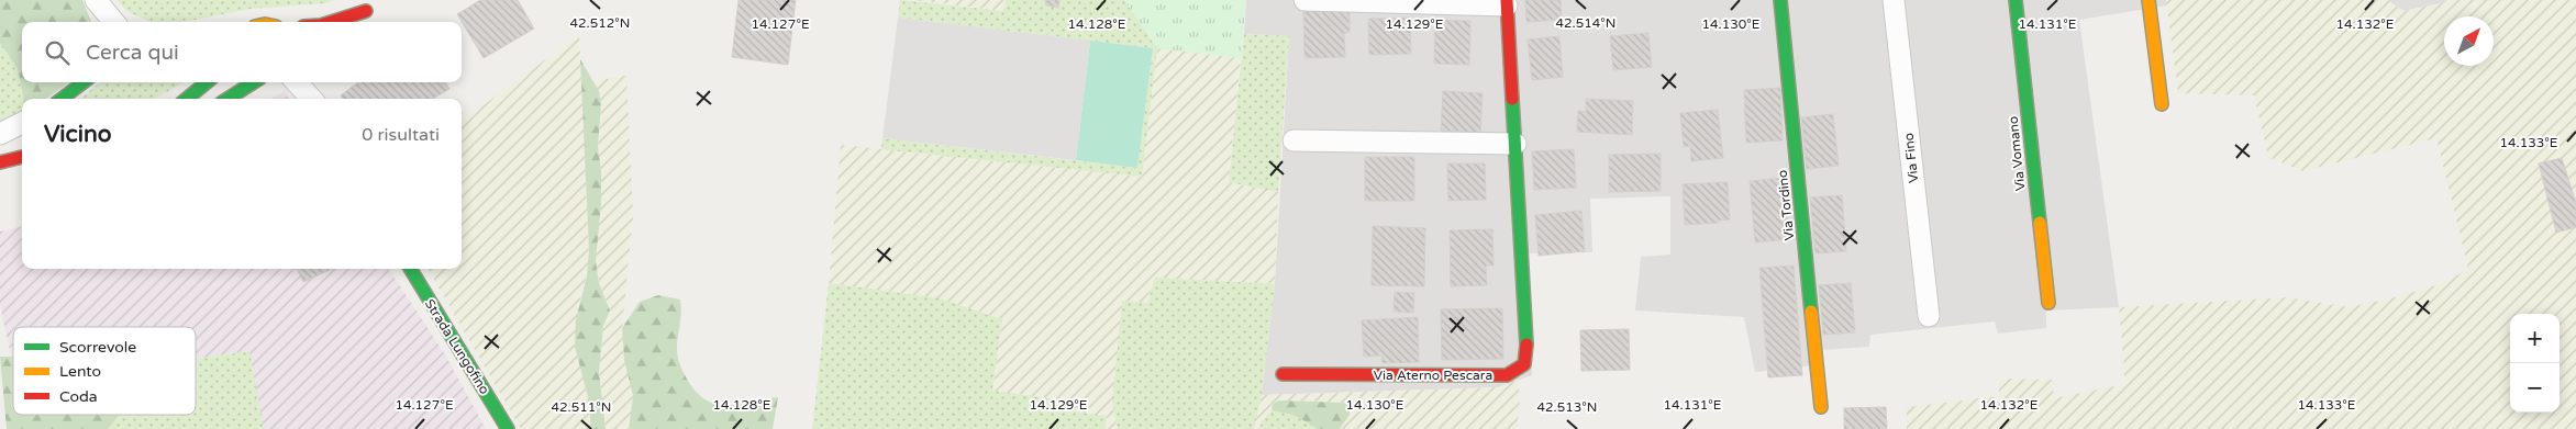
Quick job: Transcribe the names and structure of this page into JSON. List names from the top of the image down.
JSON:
{
  "streets": {
    "street": [
      "Via Vomano",
      "Via Fino",
      "Via Tordino",
      "Strada Lungofino",
      "Via Aterno Pescara"
    ]
  },
  "legend": ["Scorrevole", "Lento", "Coda"],
  "north": "top right",
  "page": {
    "search": "Cerca qui",
    "heading": ["Vicino", "0 risultati"],
    "map_buttons": ["+", "−"]
  },
  "coordinates": [
    "42.512°N",
    "42.514°N",
    "14.127°E",
    "14.129°E",
    "14.131°E",
    "14.132°E",
    "14.128°E",
    "14.130°E",
    "14.133°E",
    "42.511°N",
    "42.513°N"
  ]
}
